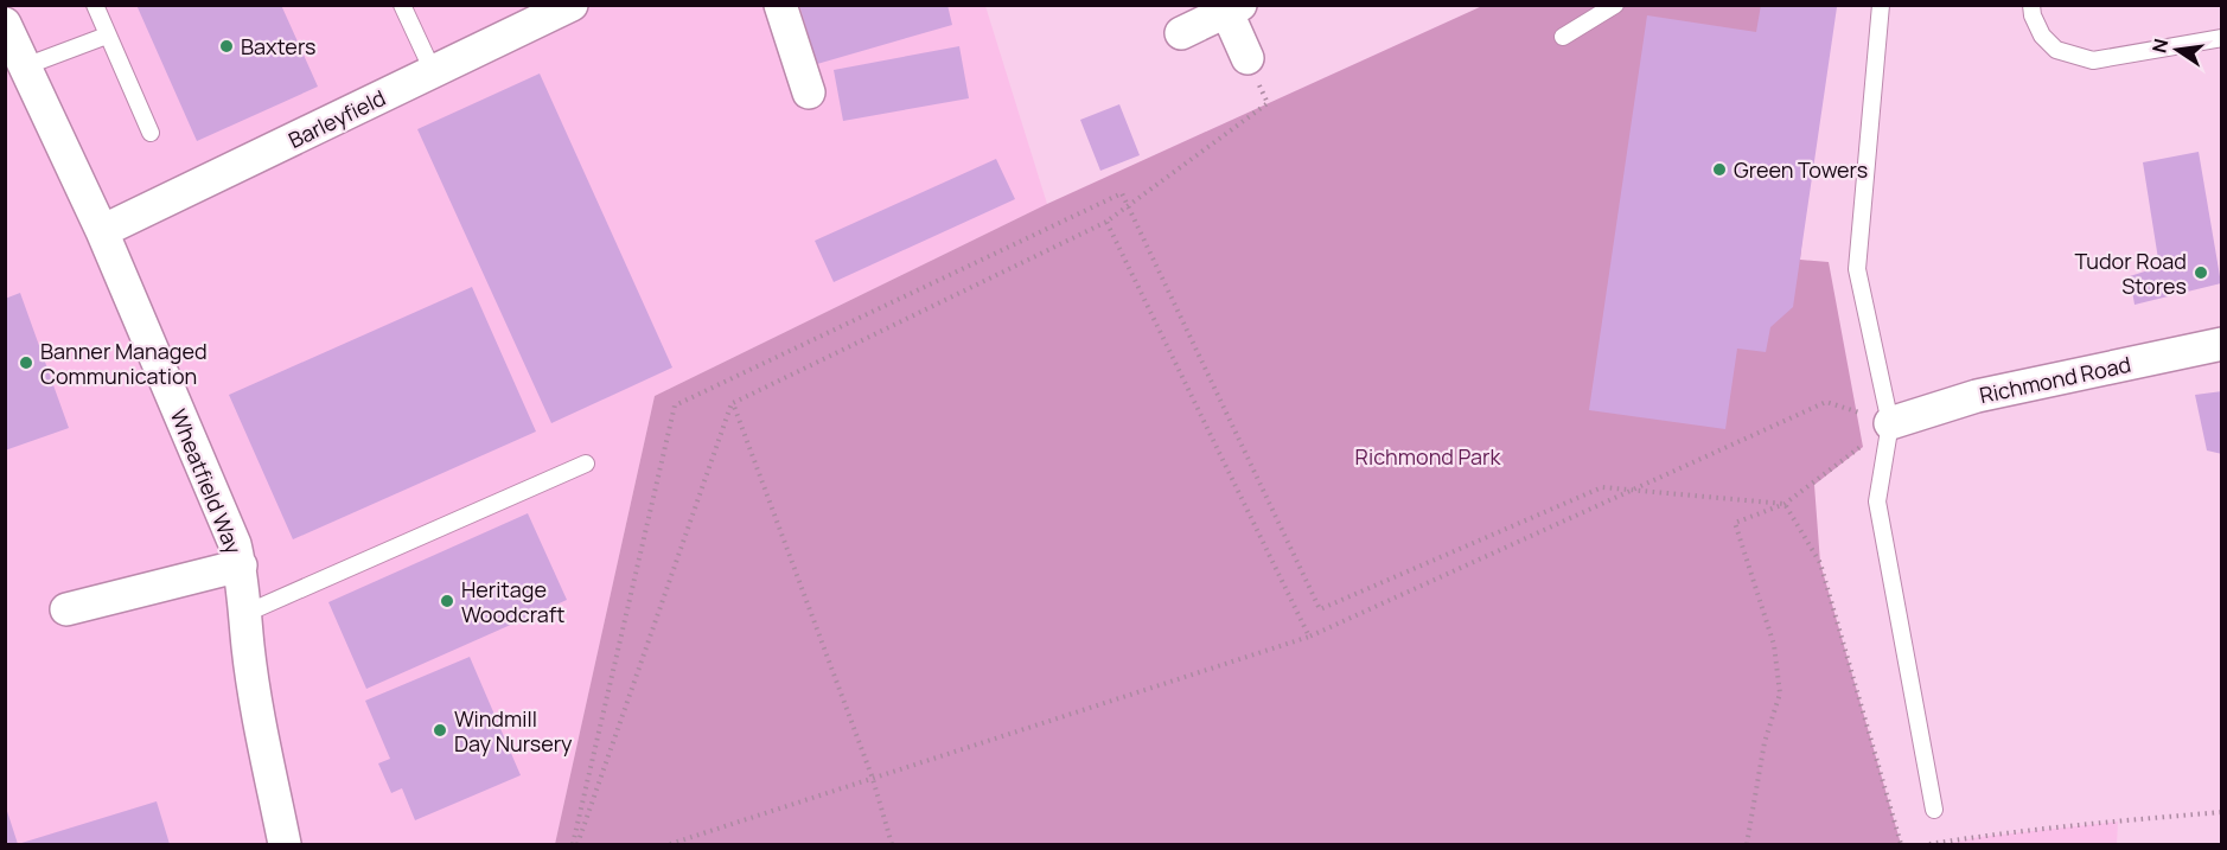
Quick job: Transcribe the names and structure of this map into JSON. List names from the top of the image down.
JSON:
{
  "streets": {
    "street": ["Barleyfield", "Richmond Road", "Wheatfield Way"]
  },
  "crossings": [
    ["Barleyfield", "Wheatfield Way"]
  ],
  "parks": ["Richmond Park"],
  "places": [
    "Baxters",
    "Green Towers",
    "Tudor Road Stores",
    "Banner Managed Communication",
    "Heritage Woodcraft",
    "Windmill Day Nursery"
  ],
  "north": "left"
}
